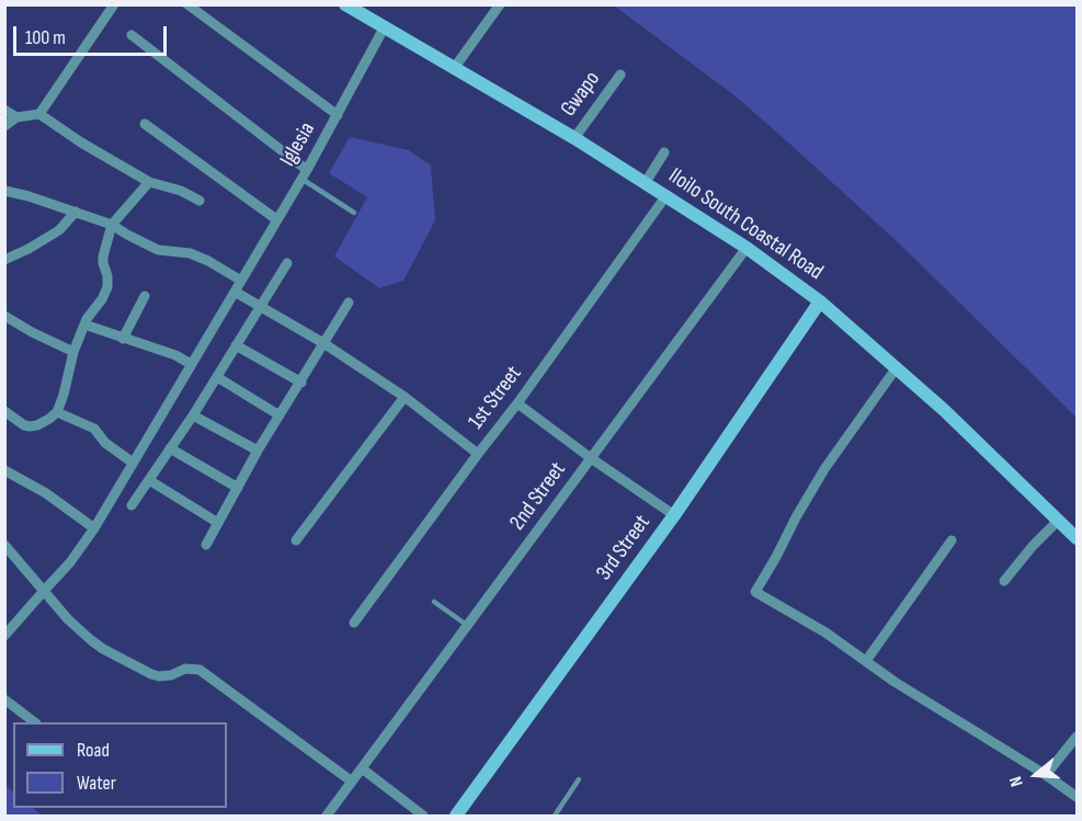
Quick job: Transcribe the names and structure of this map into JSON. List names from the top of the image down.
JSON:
{
  "streets": {
    "street": [
      "Gwapo",
      "Iglesia",
      "Iloilo South Coastal Road",
      "1st Street",
      "2nd Street",
      "3rd Street"
    ]
  },
  "crossings": [
    ["Gwapo", "Iloilo South Coastal Road"],
    ["Iglesia", "Iloilo South Coastal Road"],
    ["Iloilo South Coastal Road", "1st Street"],
    ["Iloilo South Coastal Road", "2nd Street"],
    ["Iloilo South Coastal Road", "3rd Street"]
  ],
  "legend": ["Road", "Water"],
  "scale_bar": "100 m",
  "north": "left"
}
